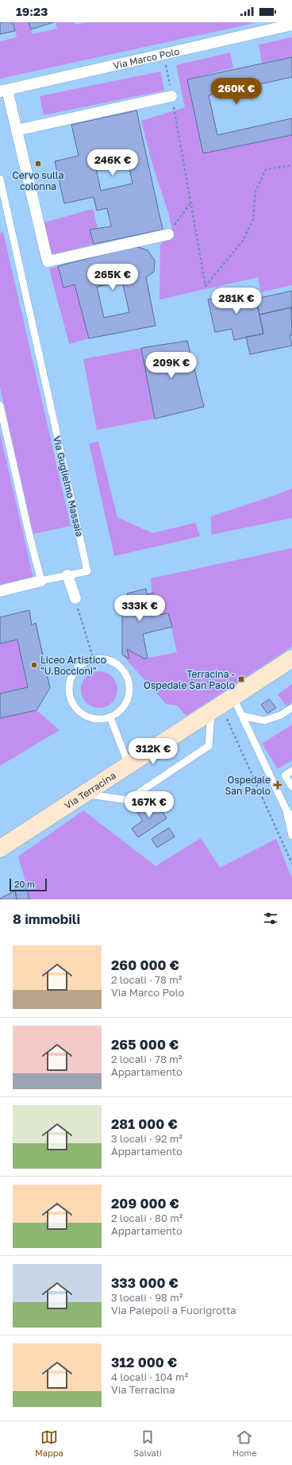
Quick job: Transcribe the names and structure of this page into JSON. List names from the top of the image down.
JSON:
{
  "streets": {
    "main road": ["Via Terracina"],
    "street": ["Via Marco Polo"],
    "lane": ["Via Guglielmo Massaia"]
  },
  "places": {
    "other": ["Cervo sulla colonna", "Liceo Artistico \"U.Boccioni\""],
    "transit": ["Terracina - Ospedale San Paolo"],
    "health": ["Ospedale San Paolo"]
  },
  "scale_bar": "20 m",
  "page": {
    "status": "19:23",
    "price": [
      "260K €",
      "246K €",
      "265K €",
      "281K €",
      "209K €",
      "333K €",
      "312K €",
      "167K €"
    ],
    "scale": "20 m",
    "heading": "8 immobili",
    "list": [
      {
        "name": "260 000 €",
        "note": "2 locali · 78 m² · Via Marco Polo"
      },
      {
        "name": "265 000 €",
        "note": "2 locali · 78 m² · Appartamento"
      },
      {
        "name": "281 000 €",
        "note": "3 locali · 92 m² · Appartamento"
      },
      {
        "name": "209 000 €",
        "note": "2 locali · 80 m² · Appartamento"
      },
      {
        "name": "333 000 €",
        "note": "3 locali · 98 m² · Via Palepoli a Fuorigrotta"
      },
      {
        "name": "312 000 €",
        "note": "4 locali · 104 m² · Via Terracina"
      }
    ],
    "tabs": ["Mappa", "Salvati", "Home"]
  }
}
